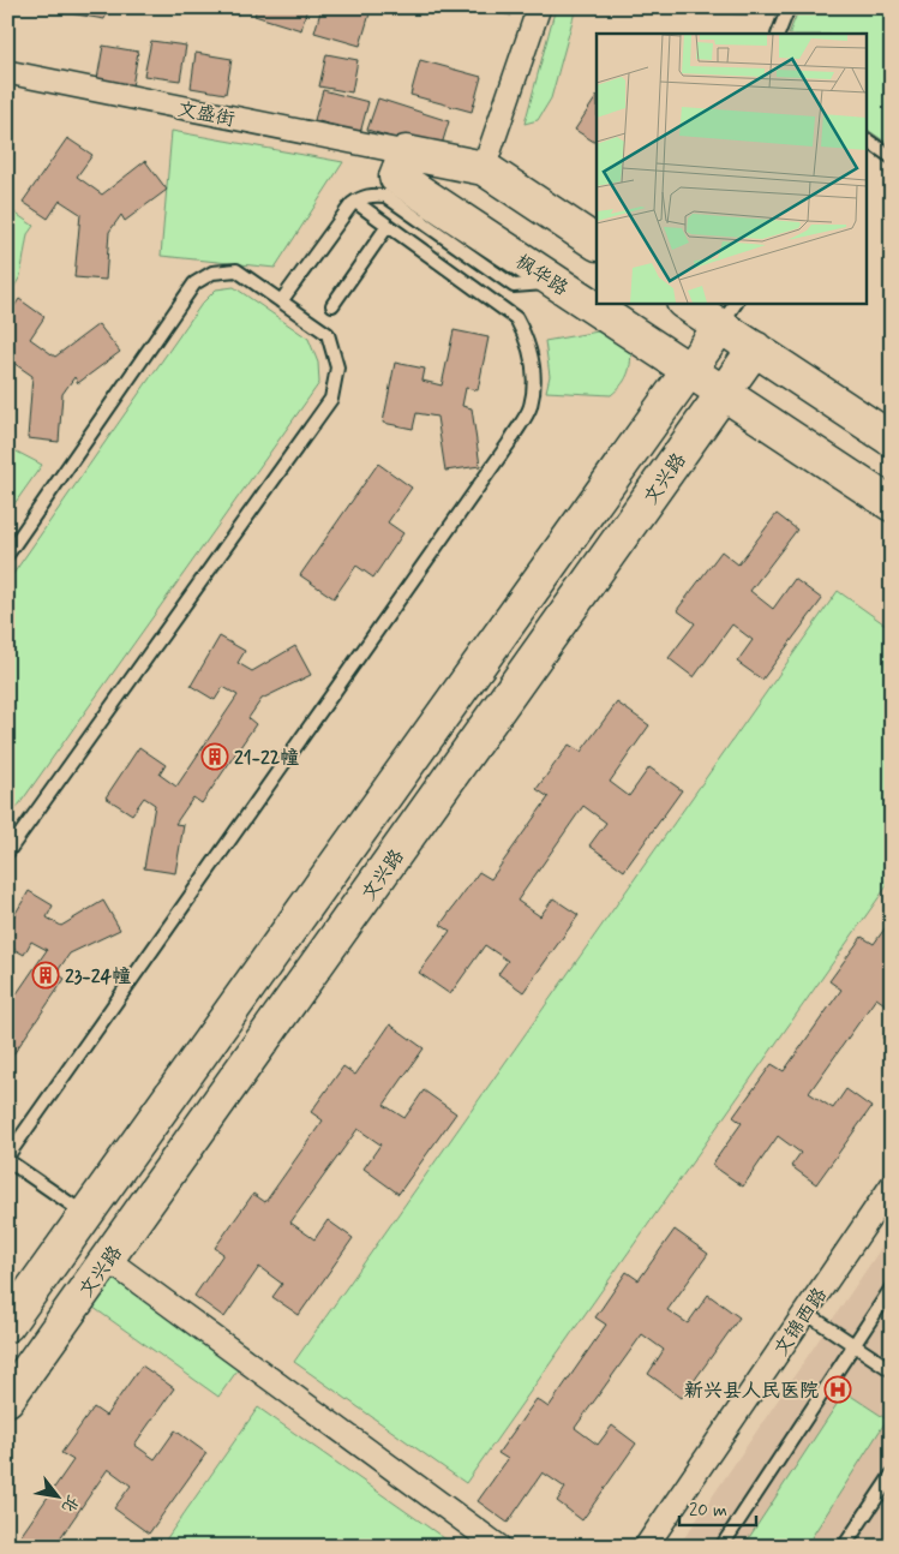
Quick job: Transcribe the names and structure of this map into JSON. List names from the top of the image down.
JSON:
{
  "streets": {
    "street": [
      "文盛街",
      "枫华路",
      "文兴路",
      "文锦西路"
    ]
  },
  "crossings": [
    ["文盛街", "枫华路"],
    ["枫华路", "文兴路"]
  ],
  "places": {
    "building": ["21-22幢", "23-24幢"],
    "hospital": ["新兴县人民医院"]
  },
  "scale_bar": "20 m",
  "north": "bottom right"
}
